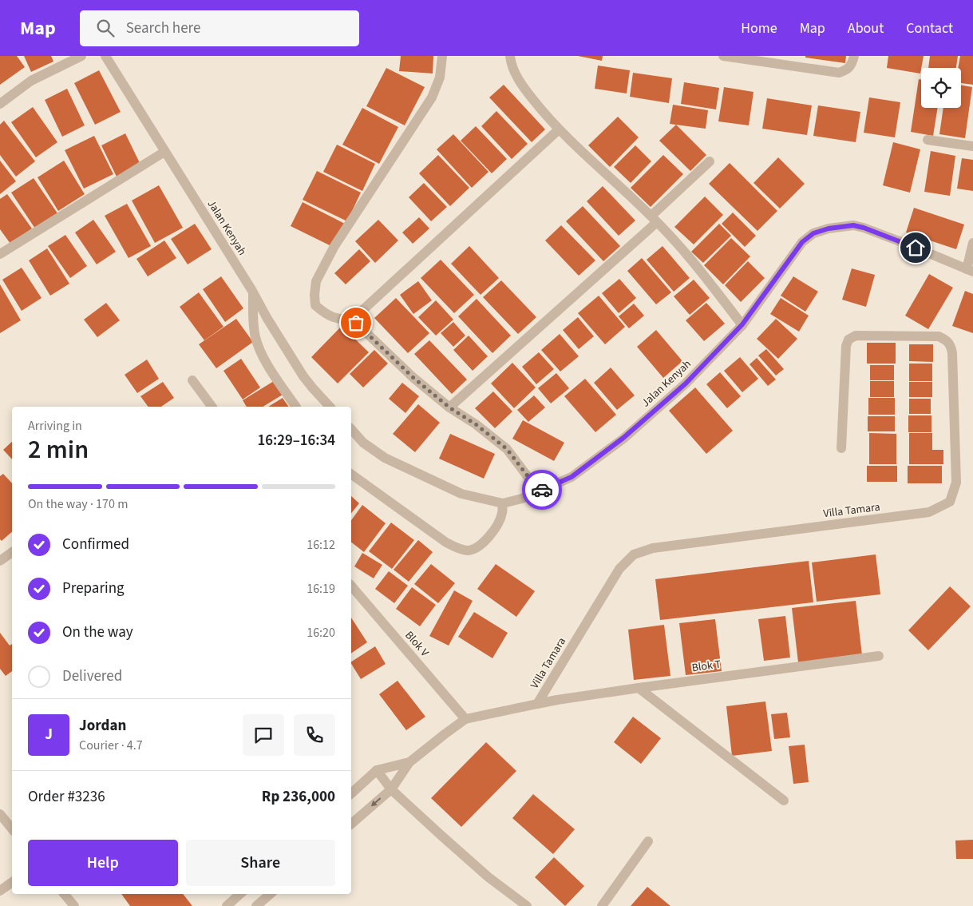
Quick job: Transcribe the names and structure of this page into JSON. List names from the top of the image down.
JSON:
{
  "streets": {
    "street": [
      "Jalan Kenyah",
      "Villa Tamara",
      "Blok V",
      "Blok T"
    ]
  },
  "crossings": [
    ["Villa Tamara", "Blok V"],
    ["Villa Tamara", "Blok T"]
  ],
  "page": {
    "header": "Map",
    "search": "Search here",
    "nav": [
      "Home",
      "Map",
      "About",
      "Contact"
    ],
    "heading": ["2 min", "Arriving in", "16:29–16:34"],
    "panel": [
      "Jordan",
      "Courier · 4.7",
      "Order #3236",
      "Rp 236,000"
    ],
    "bar": "On the way · 170 m",
    "list": [
      ["Confirmed", "16:12"],
      ["Preparing", "16:19"],
      ["On the way", "16:20"],
      "Delivered"
    ],
    "round": "J",
    "buttons": ["Help", "Share"]
  }
}
